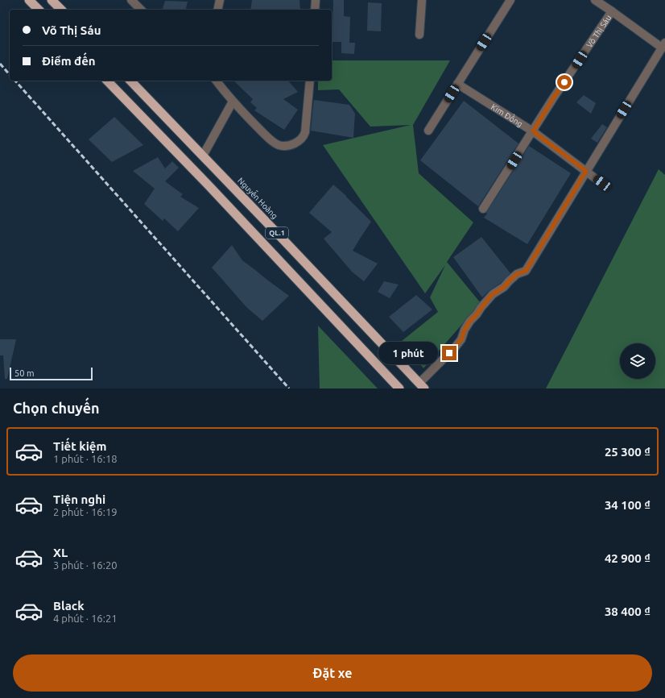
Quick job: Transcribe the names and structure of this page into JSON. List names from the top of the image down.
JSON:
{
  "streets": {
    "highway": ["Nguyễn Hoàng", "QL.1"],
    "street": ["Võ Thị Sáu", "Kim Đồng"]
  },
  "crossings": [
    ["Võ Thị Sáu", "Kim Đồng"]
  ],
  "scale_bar": "50 m",
  "page": {
    "banner": ["Võ Thị Sáu", "Điểm đến"],
    "bubble": "1 phút",
    "scale": "50 m",
    "heading": "Chọn chuyến",
    "list": [
      {
        "name": "Tiết kiệm",
        "note": "1 phút · 16:18",
        "value": "25 300 ₫"
      },
      {
        "name": "Tiện nghi",
        "note": "2 phút · 16:19",
        "value": "34 100 ₫"
      },
      {
        "name": "XL",
        "note": "3 phút · 16:20",
        "value": "42 900 ₫"
      },
      {
        "name": "Black",
        "note": "4 phút · 16:21",
        "value": "38 400 ₫"
      }
    ],
    "buttons": "Đặt xe"
  }
}
